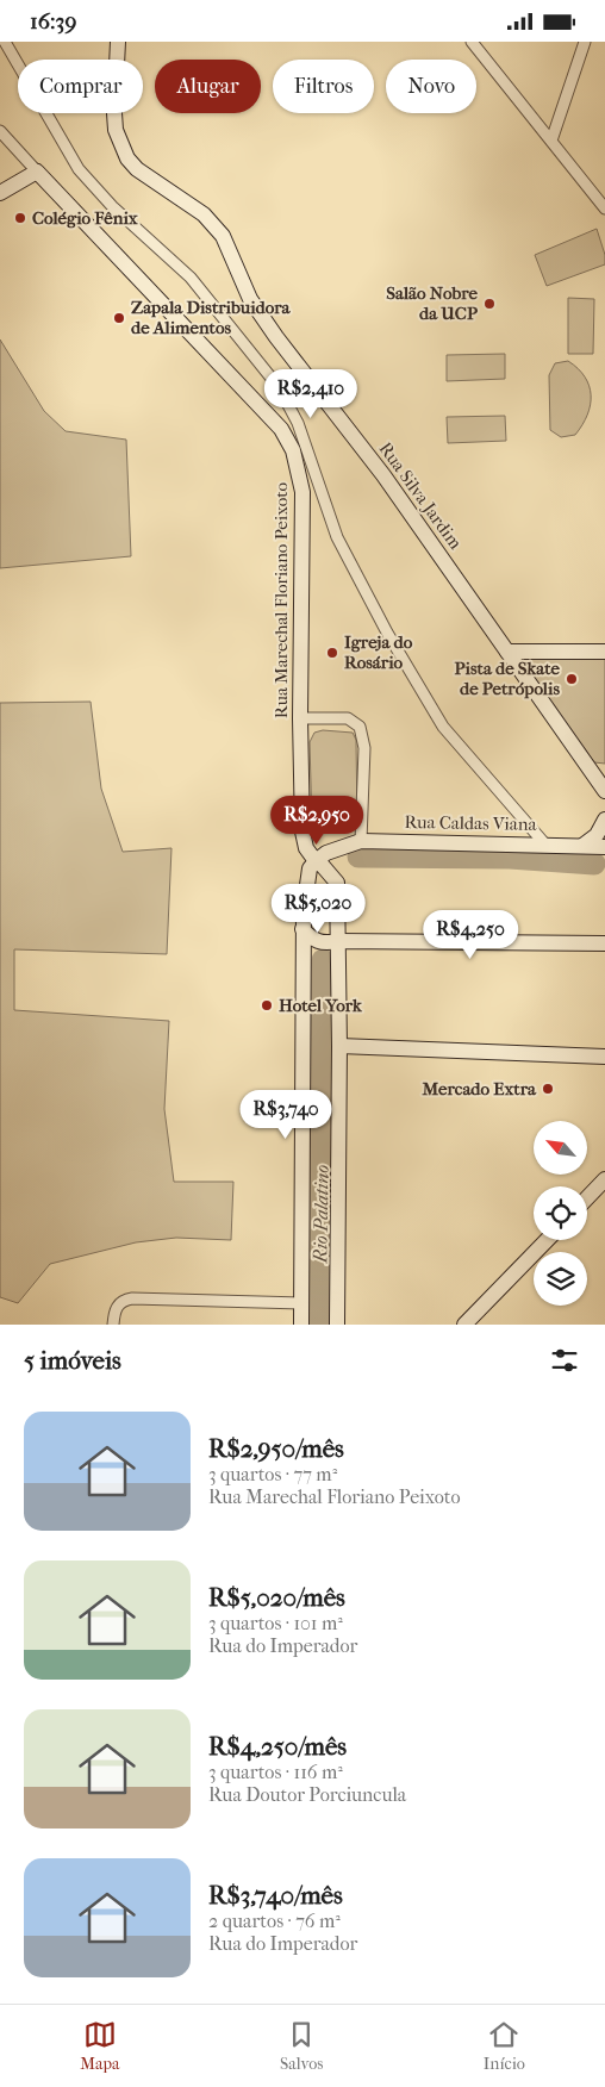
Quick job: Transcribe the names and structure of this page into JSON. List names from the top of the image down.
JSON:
{
  "streets": {
    "main road": ["Rua Silva Jardim", "Rua Marechal Floriano Peixoto", "Rua Caldas Viana"]
  },
  "crossings": [
    ["Rua Marechal Floriano Peixoto", "Rua Caldas Viana"]
  ],
  "water": ["Rio Palatino"],
  "places": [
    "Colégio Fênix",
    "Salão Nobre da UCP",
    "Zapala Distribuidora de Alimentos",
    "Igreja do Rosário",
    "Pista de Skate de Petrópolis",
    "Hotel York",
    "Mercado Extra"
  ],
  "north": "top left",
  "page": {
    "status": "16:39",
    "chip": [
      "Comprar",
      "Alugar",
      "Filtros",
      "Novo"
    ],
    "price": [
      "R$2,410",
      "R$2,950",
      "R$5,020",
      "R$4,250",
      "R$3,740"
    ],
    "heading": "5 imóveis",
    "list": [
      {
        "name": "R$2,950/mês",
        "note": "3 quartos · 77 m² · Rua Marechal Floriano Peixoto"
      },
      {
        "name": "R$5,020/mês",
        "note": "3 quartos · 101 m² · Rua do Imperador"
      },
      {
        "name": "R$4,250/mês",
        "note": "3 quartos · 116 m² · Rua Doutor Porciuncula"
      },
      {
        "name": "R$3,740/mês",
        "note": "2 quartos · 76 m² · Rua do Imperador"
      }
    ],
    "tabs": ["Mapa", "Salvos", "Início"]
  }
}
